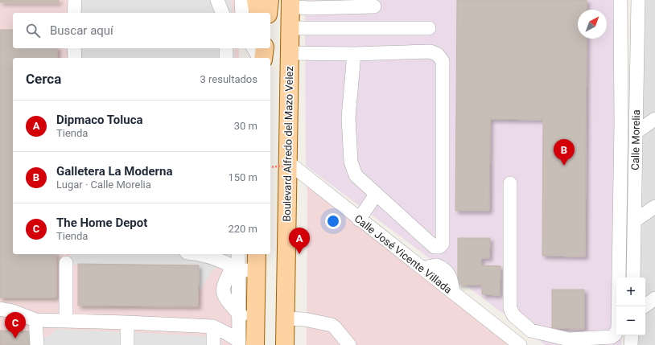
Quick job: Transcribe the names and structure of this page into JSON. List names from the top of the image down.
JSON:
{
  "streets": {
    "main road": ["Boulevard Alfredo del Mazo Velez"],
    "street": ["Calle Morelia", "Calle José Vicente Villada"]
  },
  "crossings": [
    ["Boulevard Alfredo del Mazo Velez", "Calle José Vicente Villada"]
  ],
  "north": "top right",
  "page": {
    "search": "Buscar aquí",
    "heading": ["Cerca", "3 resultados"],
    "list": [
      {
        "mark": "A",
        "name": "Dipmaco Toluca",
        "note": "Tienda",
        "value": "30 m"
      },
      {
        "mark": "B",
        "name": "Galletera La Moderna",
        "note": "Lugar · Calle Morelia",
        "value": "150 m"
      },
      {
        "mark": "C",
        "name": "The Home Depot",
        "note": "Tienda",
        "value": "220 m"
      }
    ],
    "pins": ["B", "A", "C"],
    "map_buttons": ["+", "−"]
  }
}
